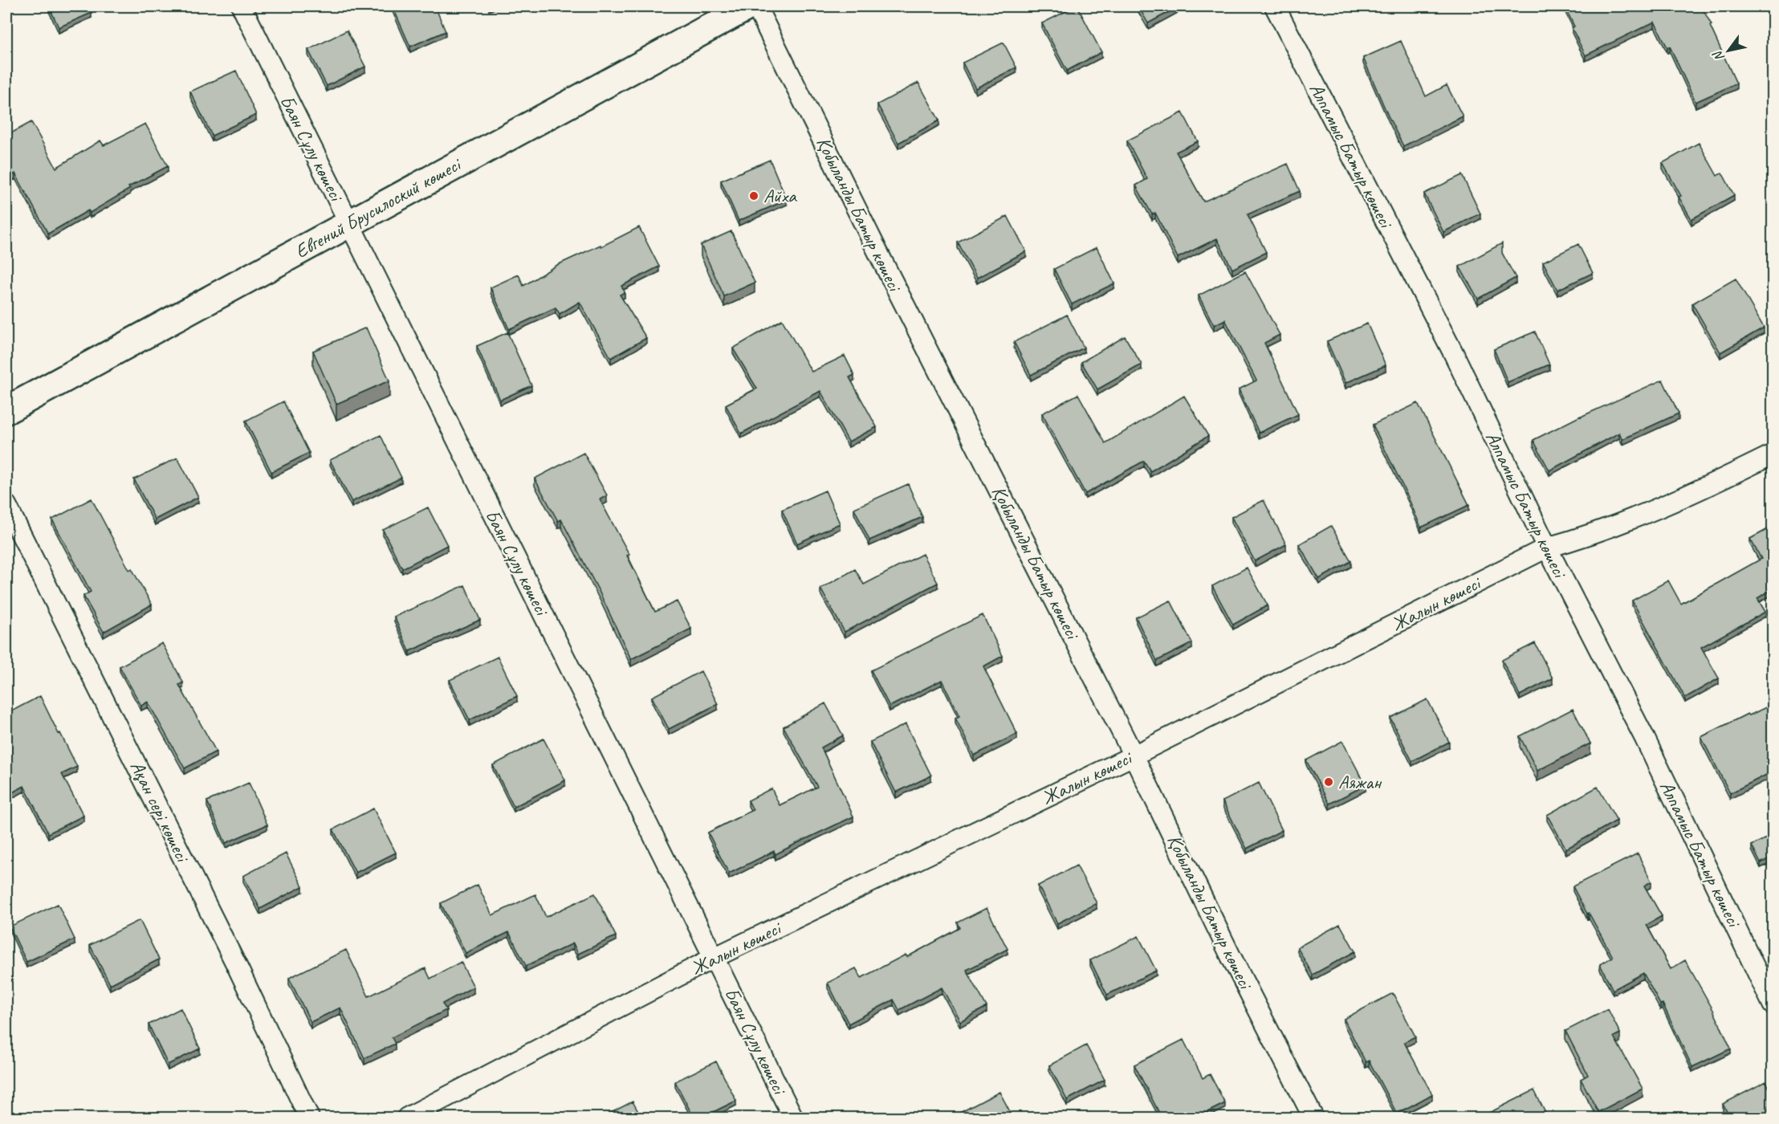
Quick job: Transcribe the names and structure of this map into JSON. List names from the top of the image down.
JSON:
{
  "streets": {
    "main road": ["Евгений Брусилоский көшесі"],
    "street": [
      "Баян Сұлу көшесі",
      "Алпамыс Батыр көшесі",
      "Қобыланды Батыр көшесі",
      "Жалын көшесі",
      "Ақан сері көшесі"
    ]
  },
  "crossings": [
    ["Баян Сұлу көшесі", "Евгений Брусилоский көшесі"],
    ["Баян Сұлу көшесі", "Жалын көшесі"],
    ["Алпамыс Батыр көшесі", "Жалын көшесі"],
    ["Қобыланды Батыр көшесі", "Жалын көшесі"]
  ],
  "places": ["Айха", "Аяжан"],
  "north": "bottom left"
}
